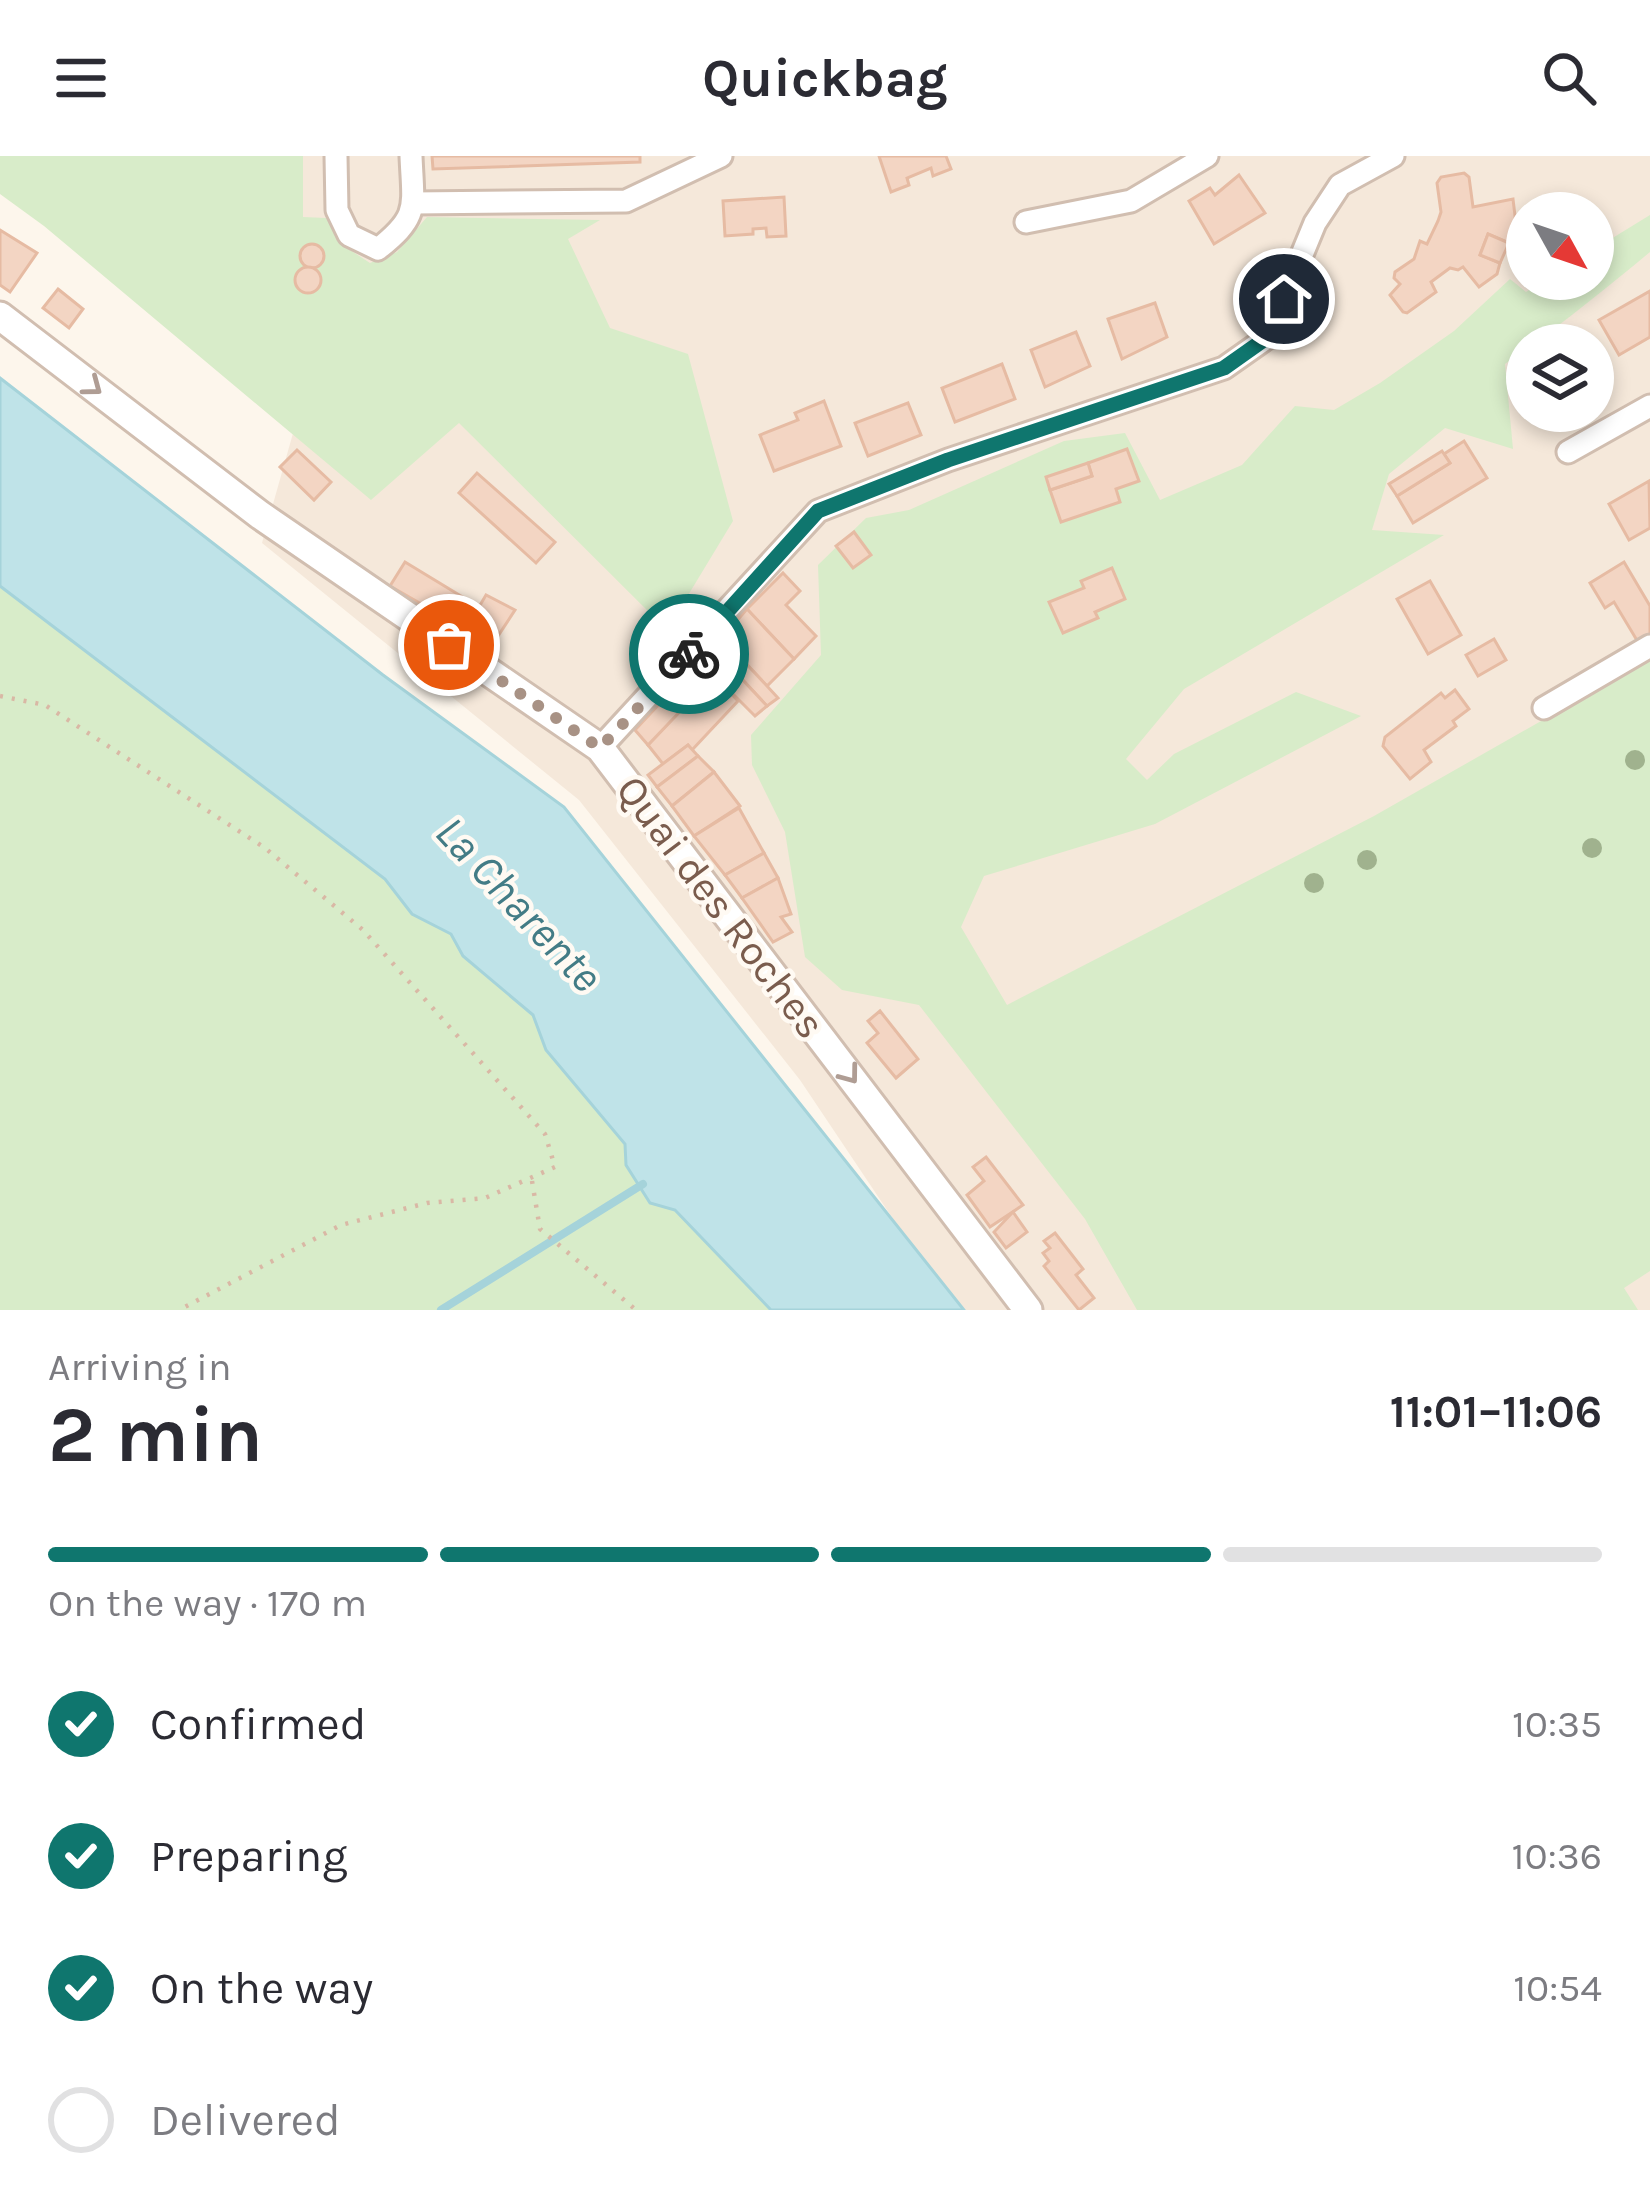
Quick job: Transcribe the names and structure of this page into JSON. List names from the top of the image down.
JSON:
{
  "streets": {
    "street": ["Quai des Roches"]
  },
  "one_way": ["Quai des Roches"],
  "water": ["La Charente"],
  "north": "bottom right",
  "page": {
    "header": "Quickbag",
    "heading": ["2 min", "Arriving in", "11:01–11:06"],
    "bar": "On the way · 170 m",
    "list": [
      ["Confirmed", "10:35"],
      ["Preparing", "10:36"],
      ["On the way", "10:54"],
      "Delivered"
    ]
  }
}
